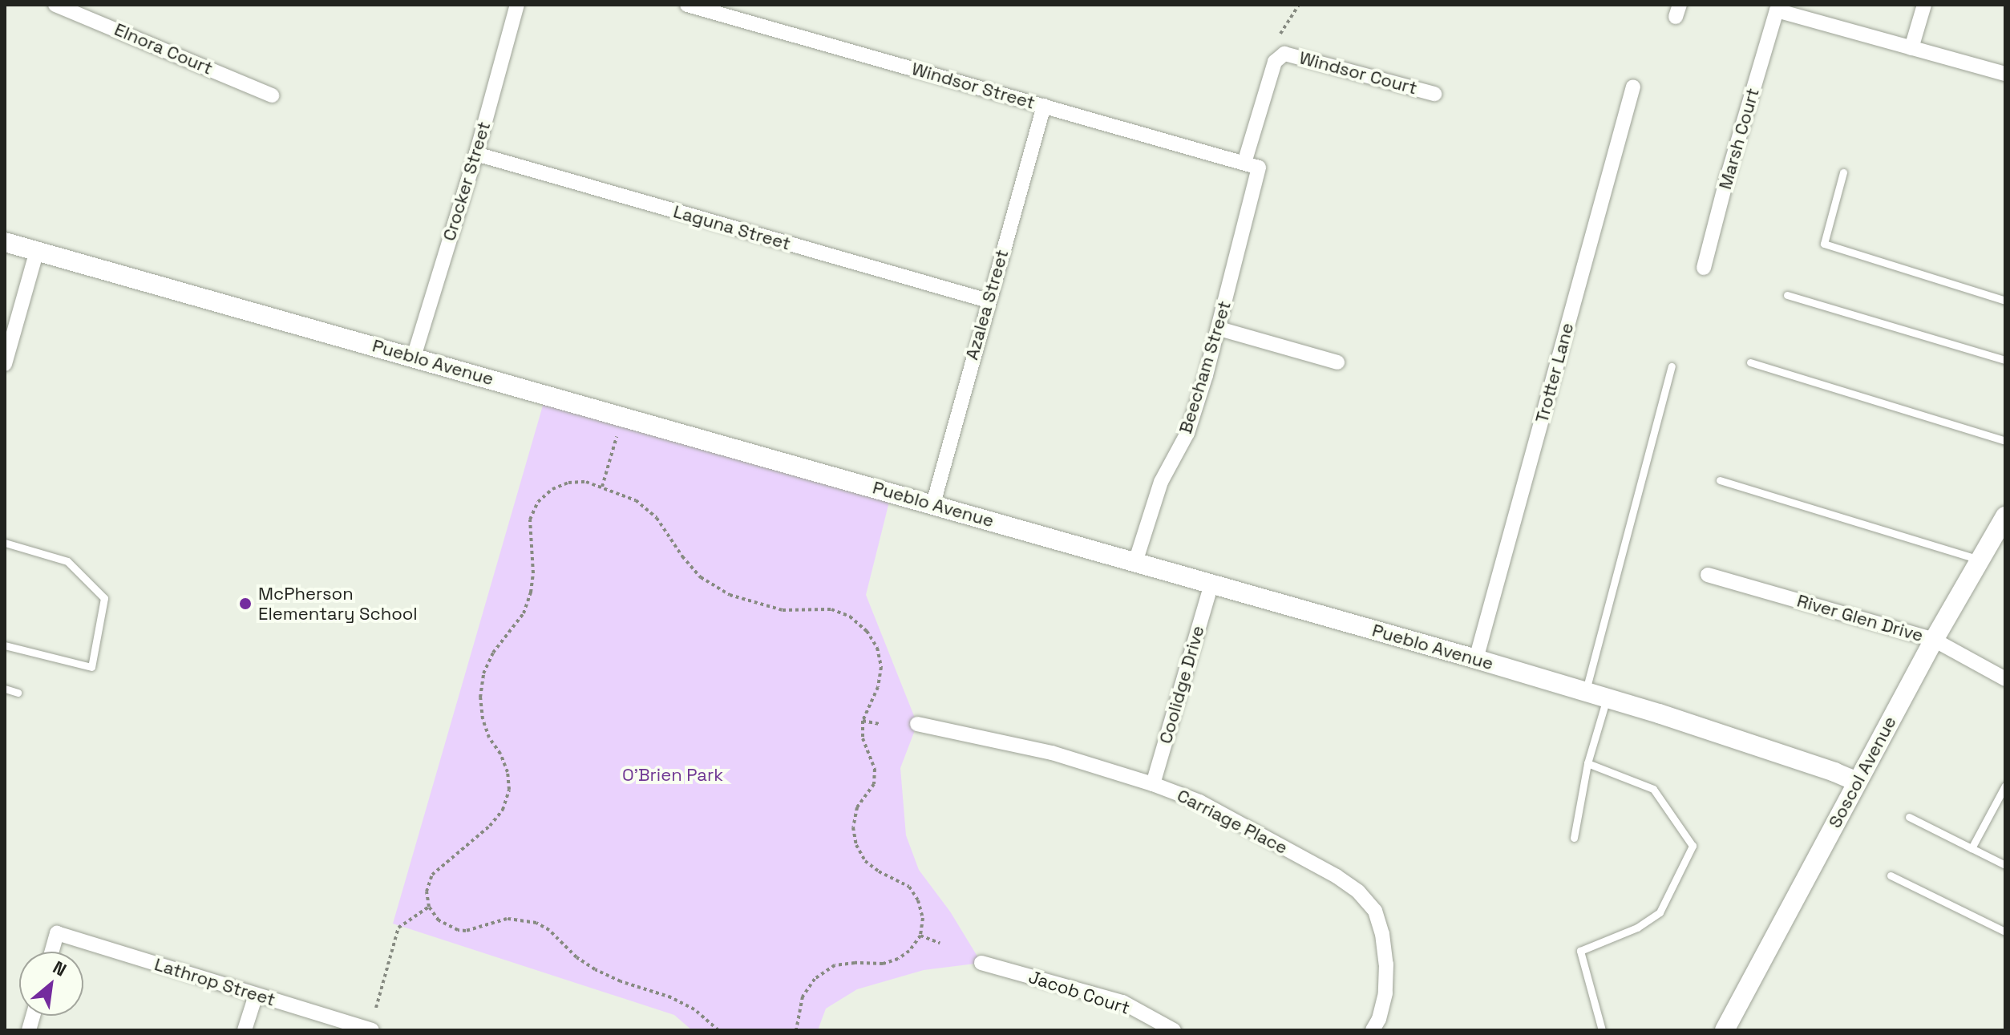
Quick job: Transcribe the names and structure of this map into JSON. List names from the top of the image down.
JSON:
{
  "streets": {
    "street": [
      "Elnora Court",
      "Windsor Court",
      "Windsor Street",
      "Marsh Court",
      "Crocker Street",
      "Laguna Street",
      "Azalea Street",
      "Pueblo Avenue",
      "Beecham Street",
      "Trotter Lane",
      "River Glen Drive",
      "Coolidge Drive",
      "Soscol Avenue",
      "Carriage Place",
      "Lathrop Street",
      "Jacob Court"
    ]
  },
  "crossings": [
    ["Windsor Court", "Windsor Street"],
    ["Windsor Court", "Beecham Street"],
    ["Windsor Street", "Azalea Street"],
    ["Windsor Street", "Beecham Street"],
    ["Crocker Street", "Laguna Street"],
    ["Crocker Street", "Pueblo Avenue"],
    ["Laguna Street", "Azalea Street"],
    ["Azalea Street", "Pueblo Avenue"],
    ["Pueblo Avenue", "Beecham Street"],
    ["Pueblo Avenue", "Trotter Lane"],
    ["Pueblo Avenue", "Coolidge Drive"],
    ["Pueblo Avenue", "Soscol Avenue"],
    ["River Glen Drive", "Soscol Avenue"],
    ["Coolidge Drive", "Carriage Place"]
  ],
  "parks": ["O'Brien Park"],
  "places": ["McPherson Elementary School"],
  "north": "top right"
}
